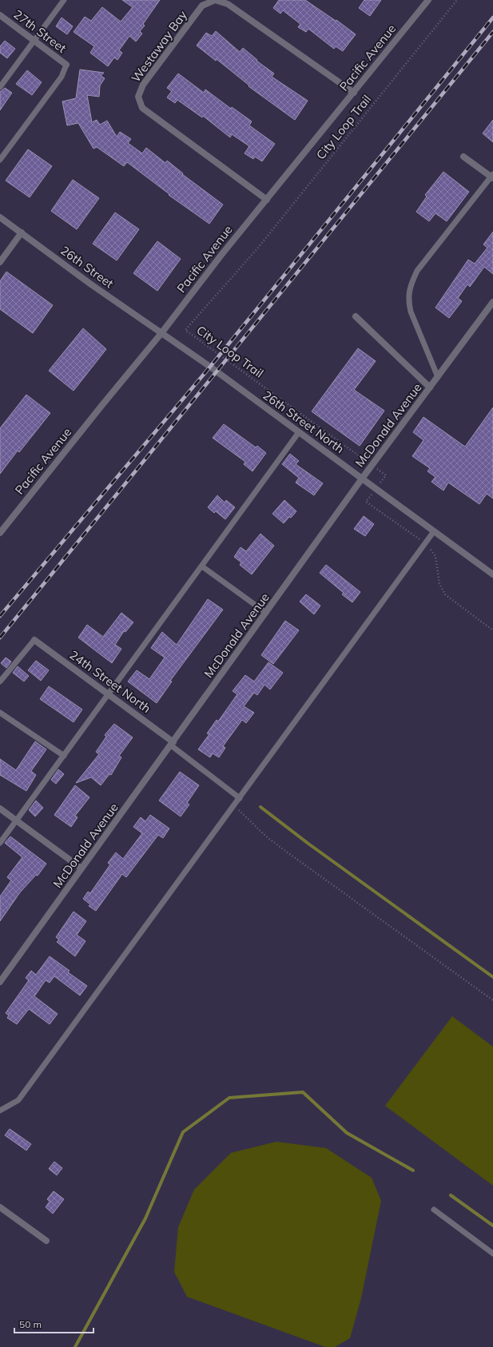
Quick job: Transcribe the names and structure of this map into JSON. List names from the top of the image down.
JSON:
{
  "streets": {
    "street": [
      "27th Street",
      "Westaway Bay",
      "Pacific Avenue",
      "26th Street",
      "26th Street North",
      "McDonald Avenue",
      "24th Street North"
    ],
    "path": ["City Loop Trail"]
  },
  "crossings": [
    ["Westaway Bay", "Pacific Avenue"],
    ["Pacific Avenue", "26th Street"],
    ["Pacific Avenue", "26th Street North"],
    ["City Loop Trail", "26th Street North"],
    ["City Loop Trail", "McDonald Avenue"],
    ["26th Street", "26th Street North"],
    ["26th Street North", "McDonald Avenue"],
    ["McDonald Avenue", "24th Street North"]
  ],
  "scale_bar": "50 m"
}
